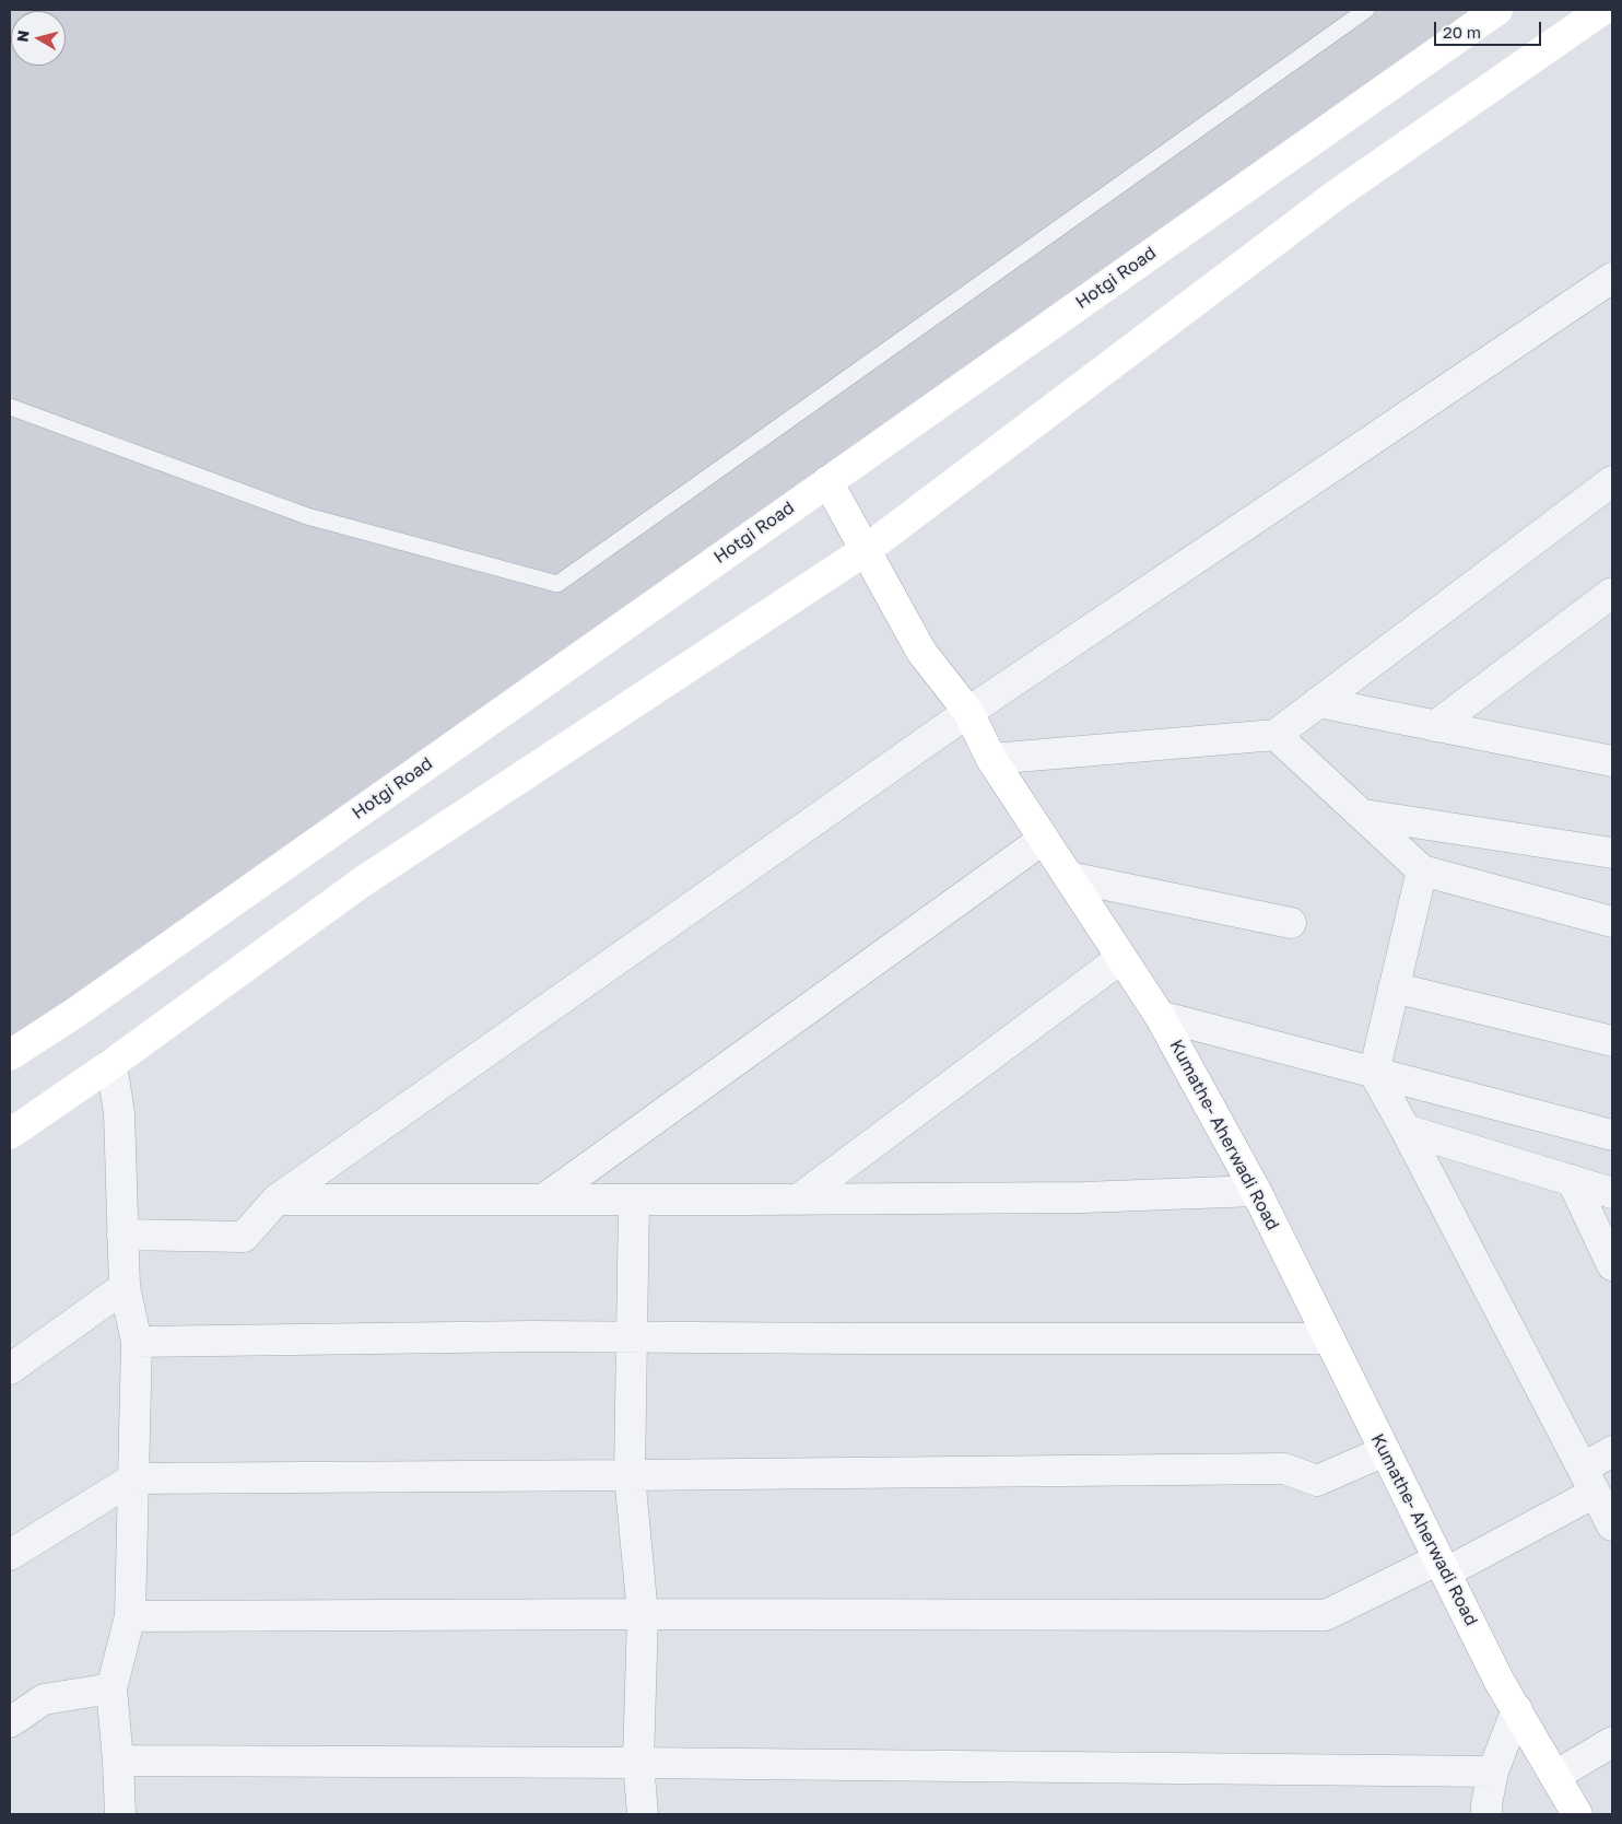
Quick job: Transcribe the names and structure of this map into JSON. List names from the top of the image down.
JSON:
{
  "streets": {
    "main road": ["Hotgi Road", "Kumathe- Aherwadi Road"]
  },
  "crossings": [
    ["Hotgi Road", "Kumathe- Aherwadi Road"]
  ],
  "scale_bar": "20 m",
  "north": "left"
}
